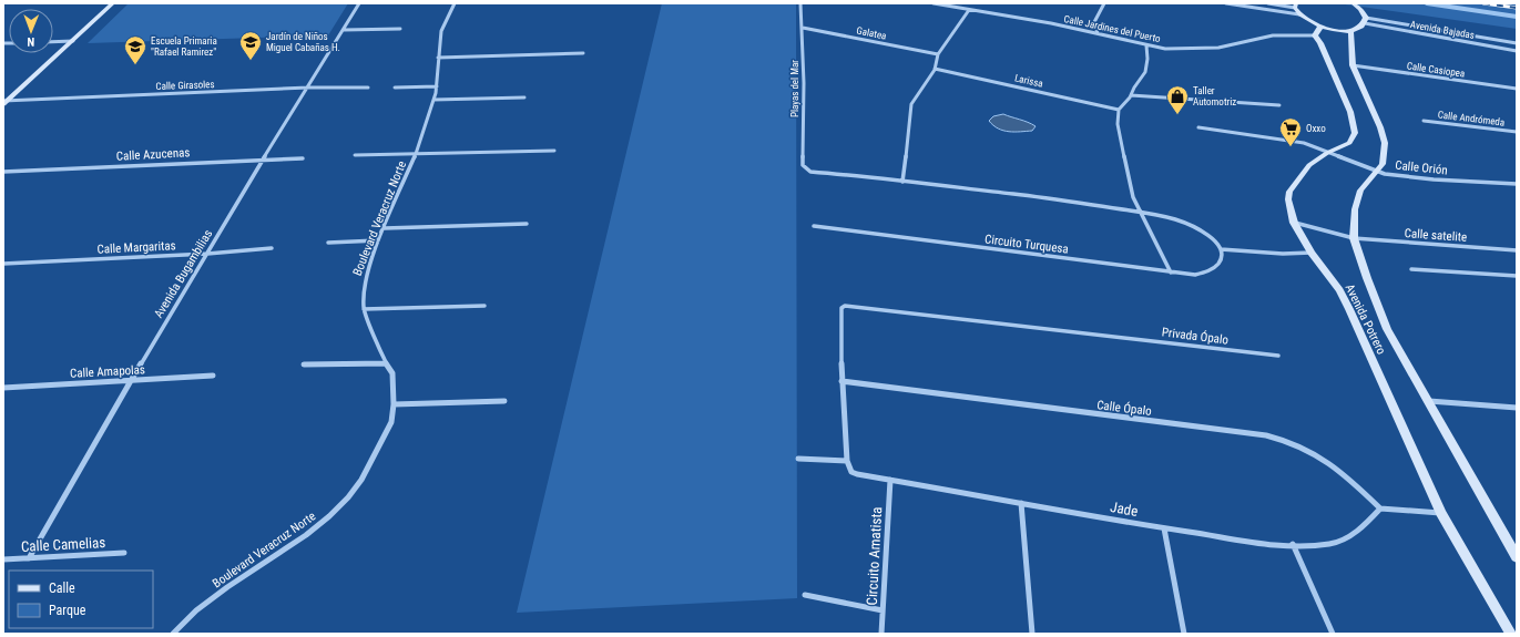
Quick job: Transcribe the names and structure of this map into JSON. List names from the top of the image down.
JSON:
{
  "streets": {
    "street": [
      "Calle Jardines del Puerto",
      "Avenida Bajadas",
      "Galatea",
      "Calle Casiopea",
      "Larissa",
      "Calle Girasoles",
      "Playas del Mar",
      "Calle Andrómeda",
      "Calle Azucenas",
      "Calle Orión",
      "Boulevard Veracruz Norte",
      "Calle satelite",
      "Circuito Turquesa",
      "Calle Margaritas",
      "Avenida Bugambilias",
      "Avenida Potrero",
      "Privada Ópalo",
      "Calle Amapolas",
      "Calle Ópalo",
      "Jade",
      "Calle Camelias",
      "Circuito Amatista"
    ]
  },
  "crossings": [
    ["Calle Jardines del Puerto", "Avenida Potrero"],
    ["Galatea", "Playas del Mar"],
    ["Calle Casiopea", "Avenida Potrero"],
    ["Calle Girasoles", "Avenida Bugambilias"],
    ["Calle Azucenas", "Avenida Bugambilias"],
    ["Calle Orión", "Avenida Potrero"],
    ["Calle satelite", "Avenida Potrero"],
    ["Calle Margaritas", "Avenida Bugambilias"],
    ["Avenida Bugambilias", "Calle Amapolas"],
    ["Avenida Bugambilias", "Calle Camelias"],
    ["Privada Ópalo", "Calle Ópalo"],
    ["Calle Ópalo", "Jade"],
    ["Jade", "Circuito Amatista"]
  ],
  "places": {
    "school or university": ["Jardín de Niños Miguel Cabañas H.", "Escuela Primaria \"Rafael Ramirez\""],
    "shop": ["Taller Automotriz"],
    "supermarket": ["Oxxo"]
  },
  "legend": ["Calle", "Parque"],
  "north": "bottom"
}
